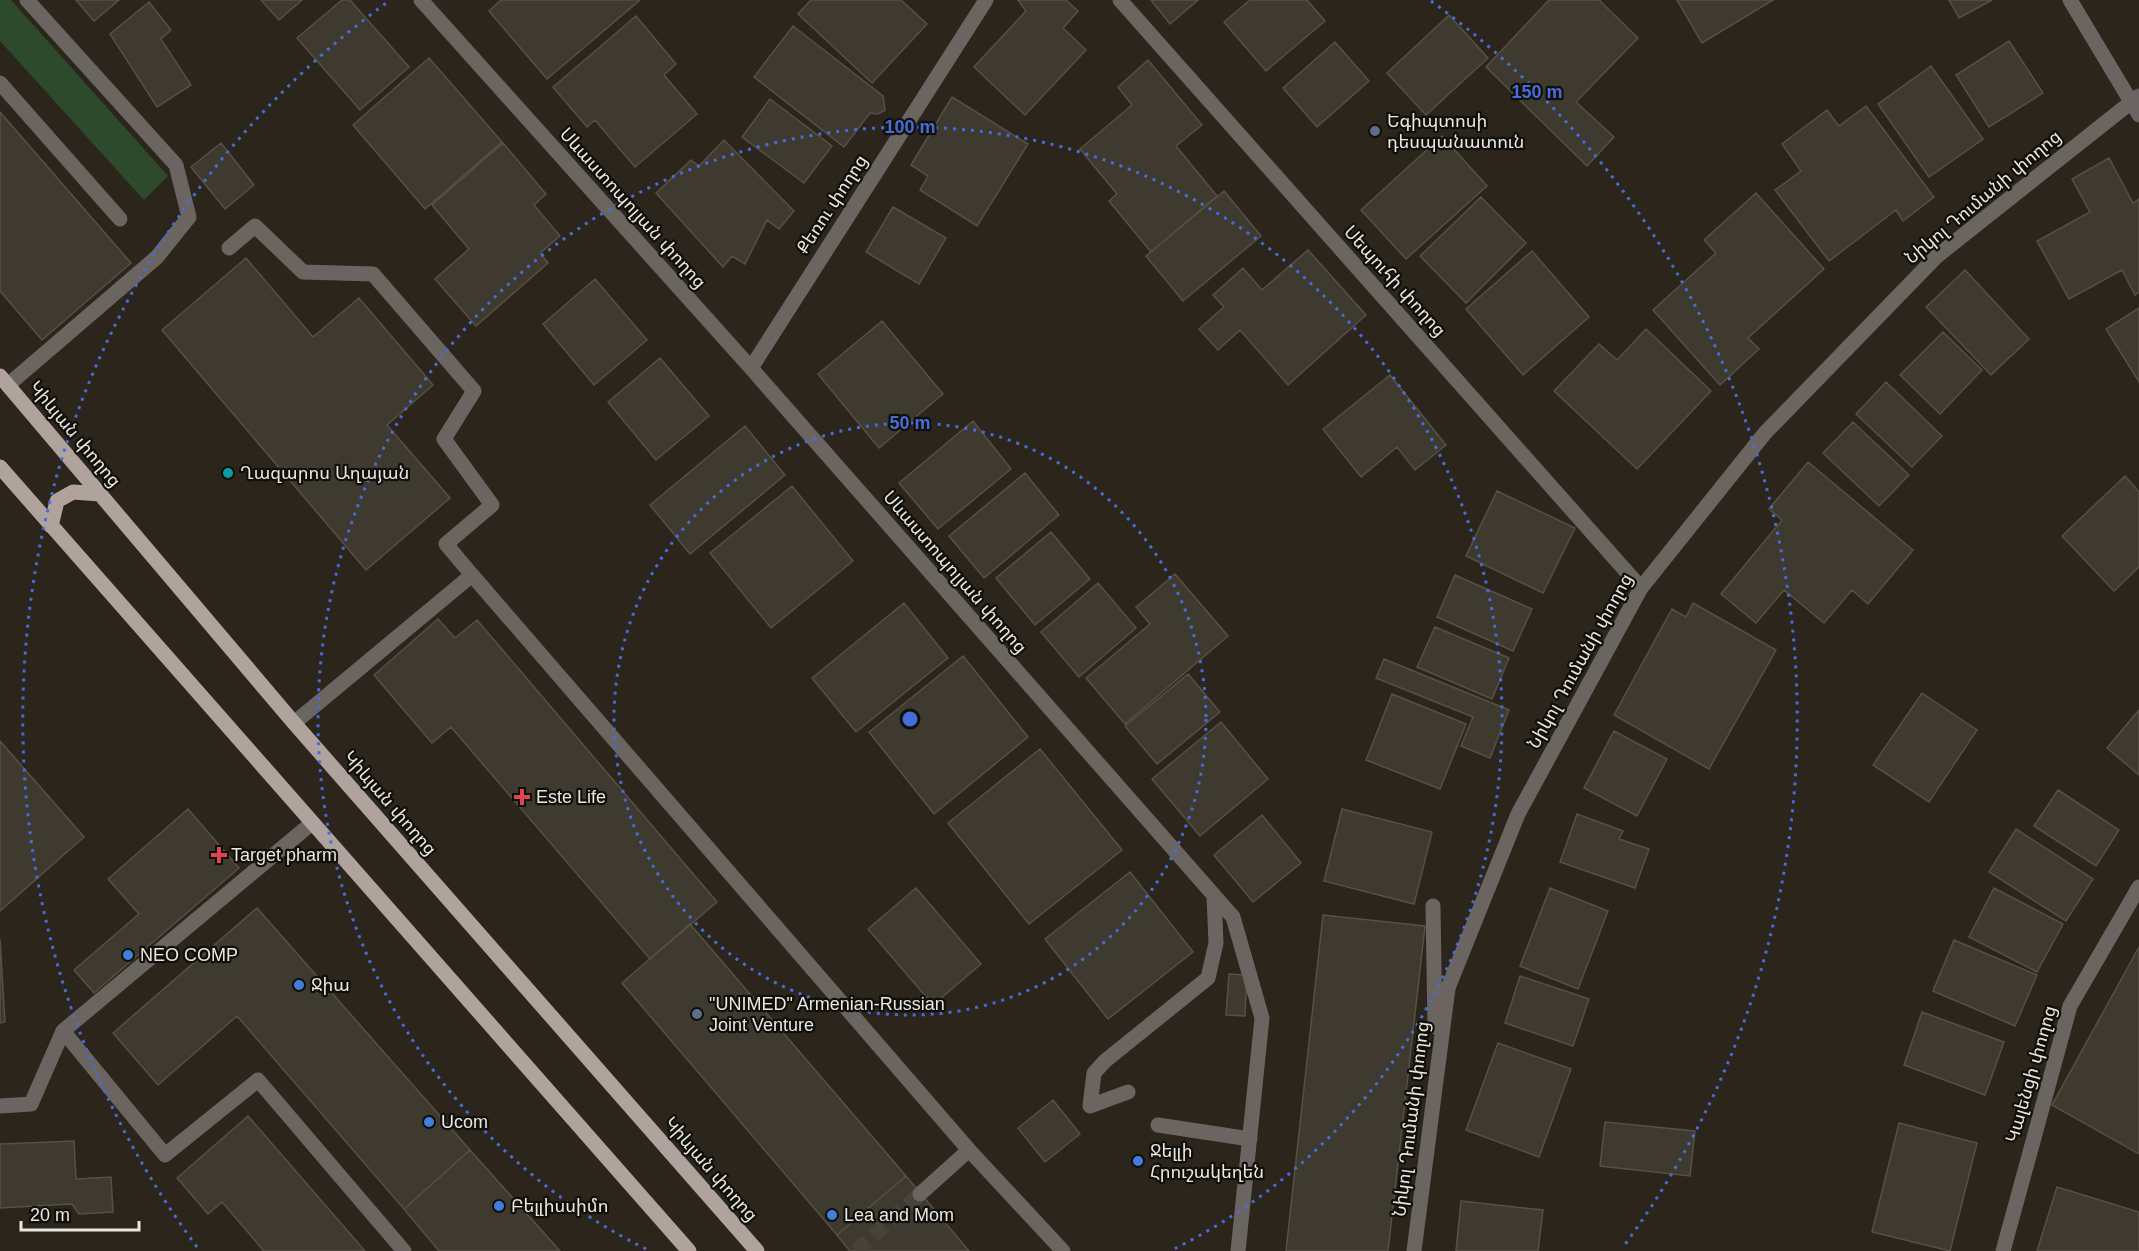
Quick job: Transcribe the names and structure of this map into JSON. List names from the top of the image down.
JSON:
{
  "streets": {
    "main road": ["Կիևյան փողոց"],
    "street": [
      "Նիկոլ Դումանի փողոց",
      "Քեռու փողոց",
      "Սևաստոպոլյան փողոց",
      "Սեպուհի փողոց",
      "Կալենցի փողոց"
    ]
  },
  "crossings": [
    ["Նիկոլ Դումանի փողոց", "Սեպուհի փողոց"],
    ["Քեռու փողոց", "Սևաստոպոլյան փողոց"]
  ],
  "places": {
    "other": [
      "Եգիպտոսի դեսպանատուն",
      "Ղազարոս Աղայան",
      "NEO COMP",
      "Ջիա",
      "\"UNIMED\" Armenian-Russian Joint Venture",
      "Ucom",
      "Ջելլի Հրուշակեղեն",
      "Բելլիսսիմո",
      "Lea and Mom"
    ],
    "health": ["Este Life", "Target pharm"]
  },
  "scale_bar": "20 m",
  "rings": ["150 m", "100 m", "50 m"]
}
